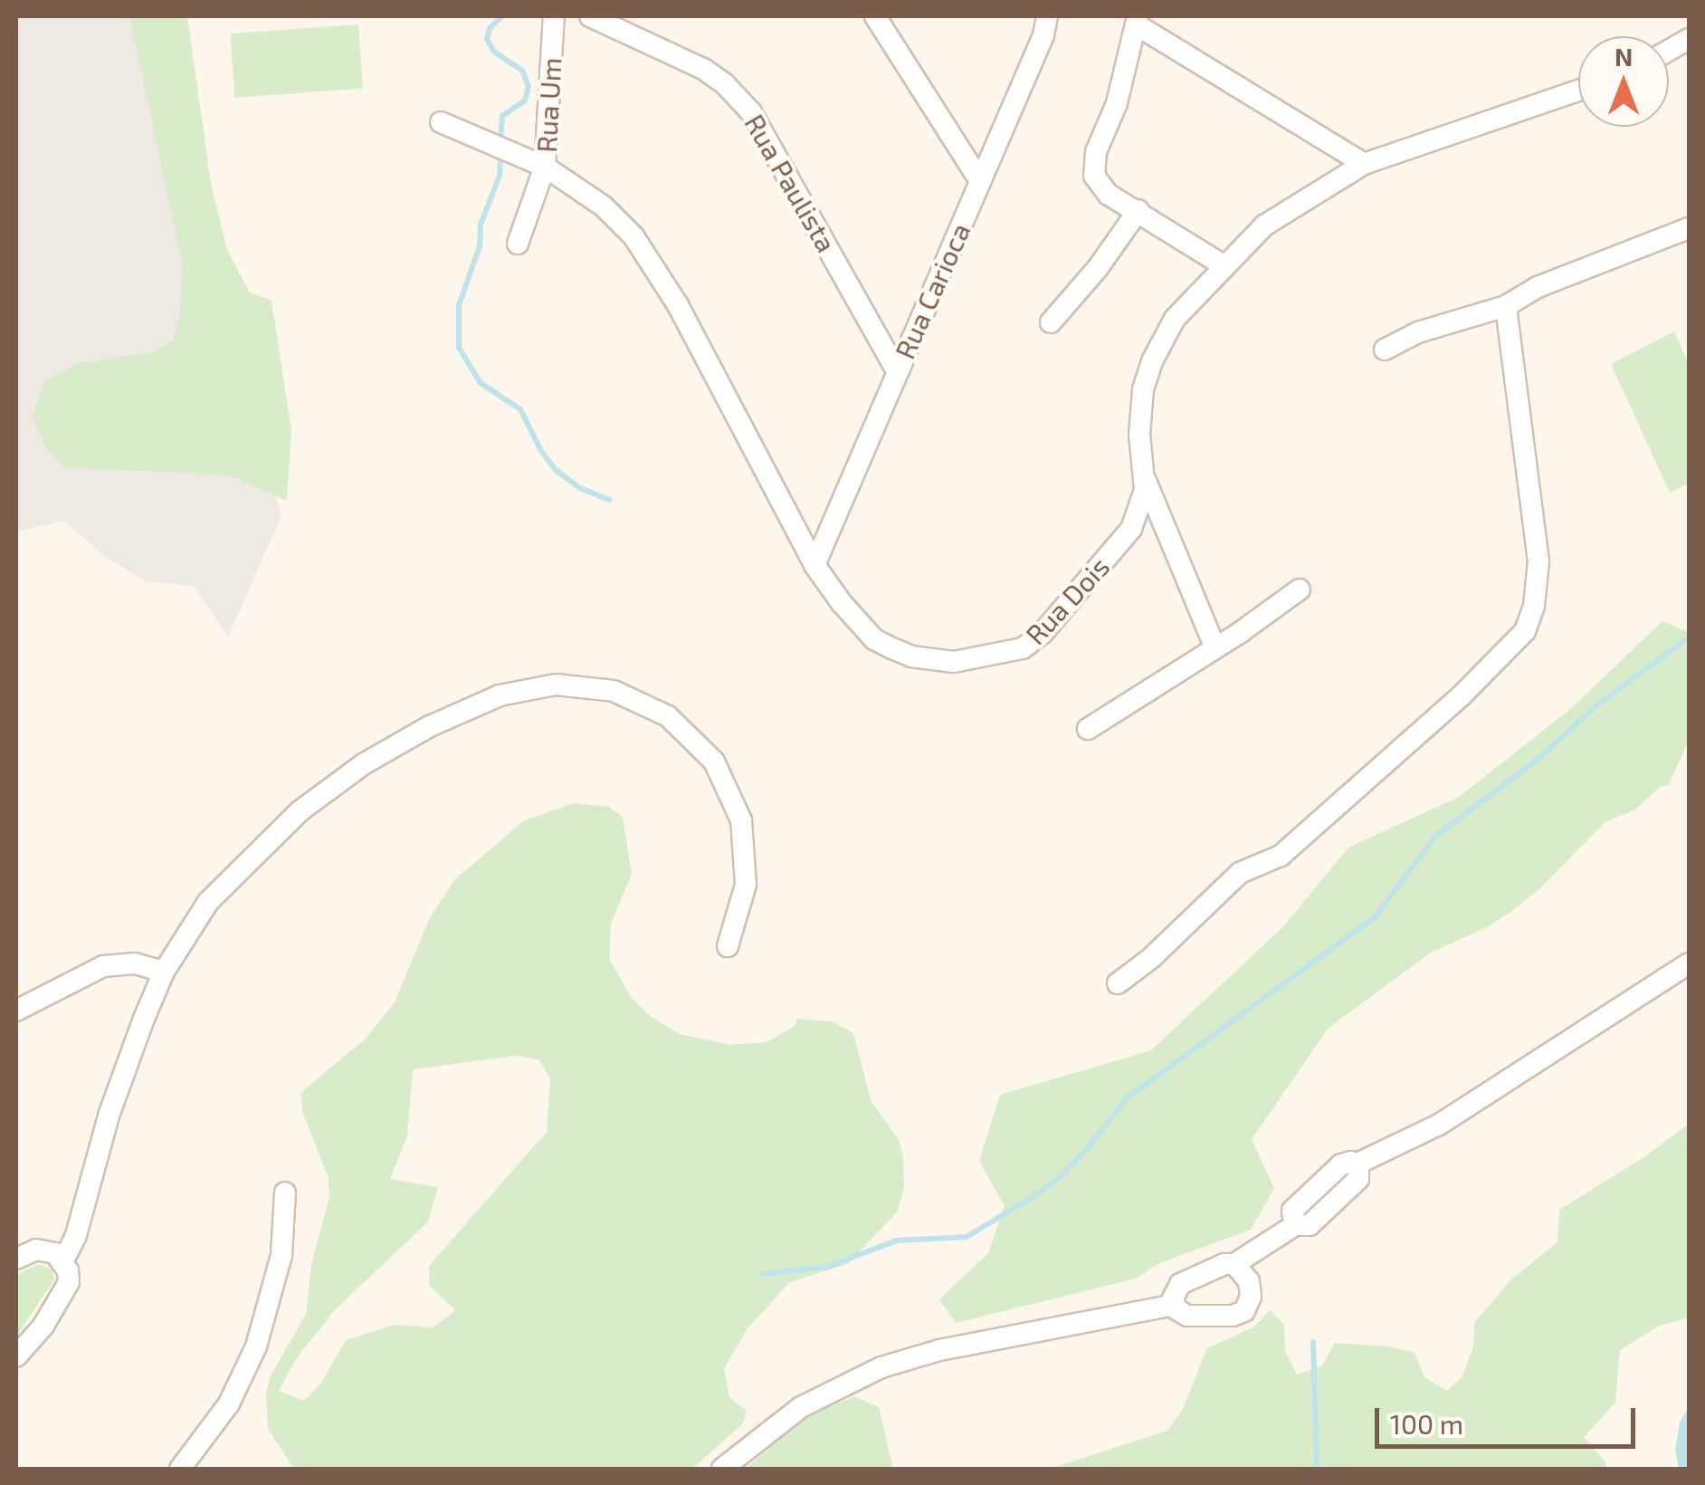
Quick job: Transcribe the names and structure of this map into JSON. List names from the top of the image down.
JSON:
{
  "streets": {
    "street": [
      "Rua Um",
      "Rua Paulista",
      "Rua Carioca",
      "Rua Dois"
    ]
  },
  "crossings": [
    ["Rua Um", "Rua Dois"],
    ["Rua Paulista", "Rua Carioca"],
    ["Rua Carioca", "Rua Dois"]
  ],
  "scale_bar": "100 m",
  "north": "top"
}
